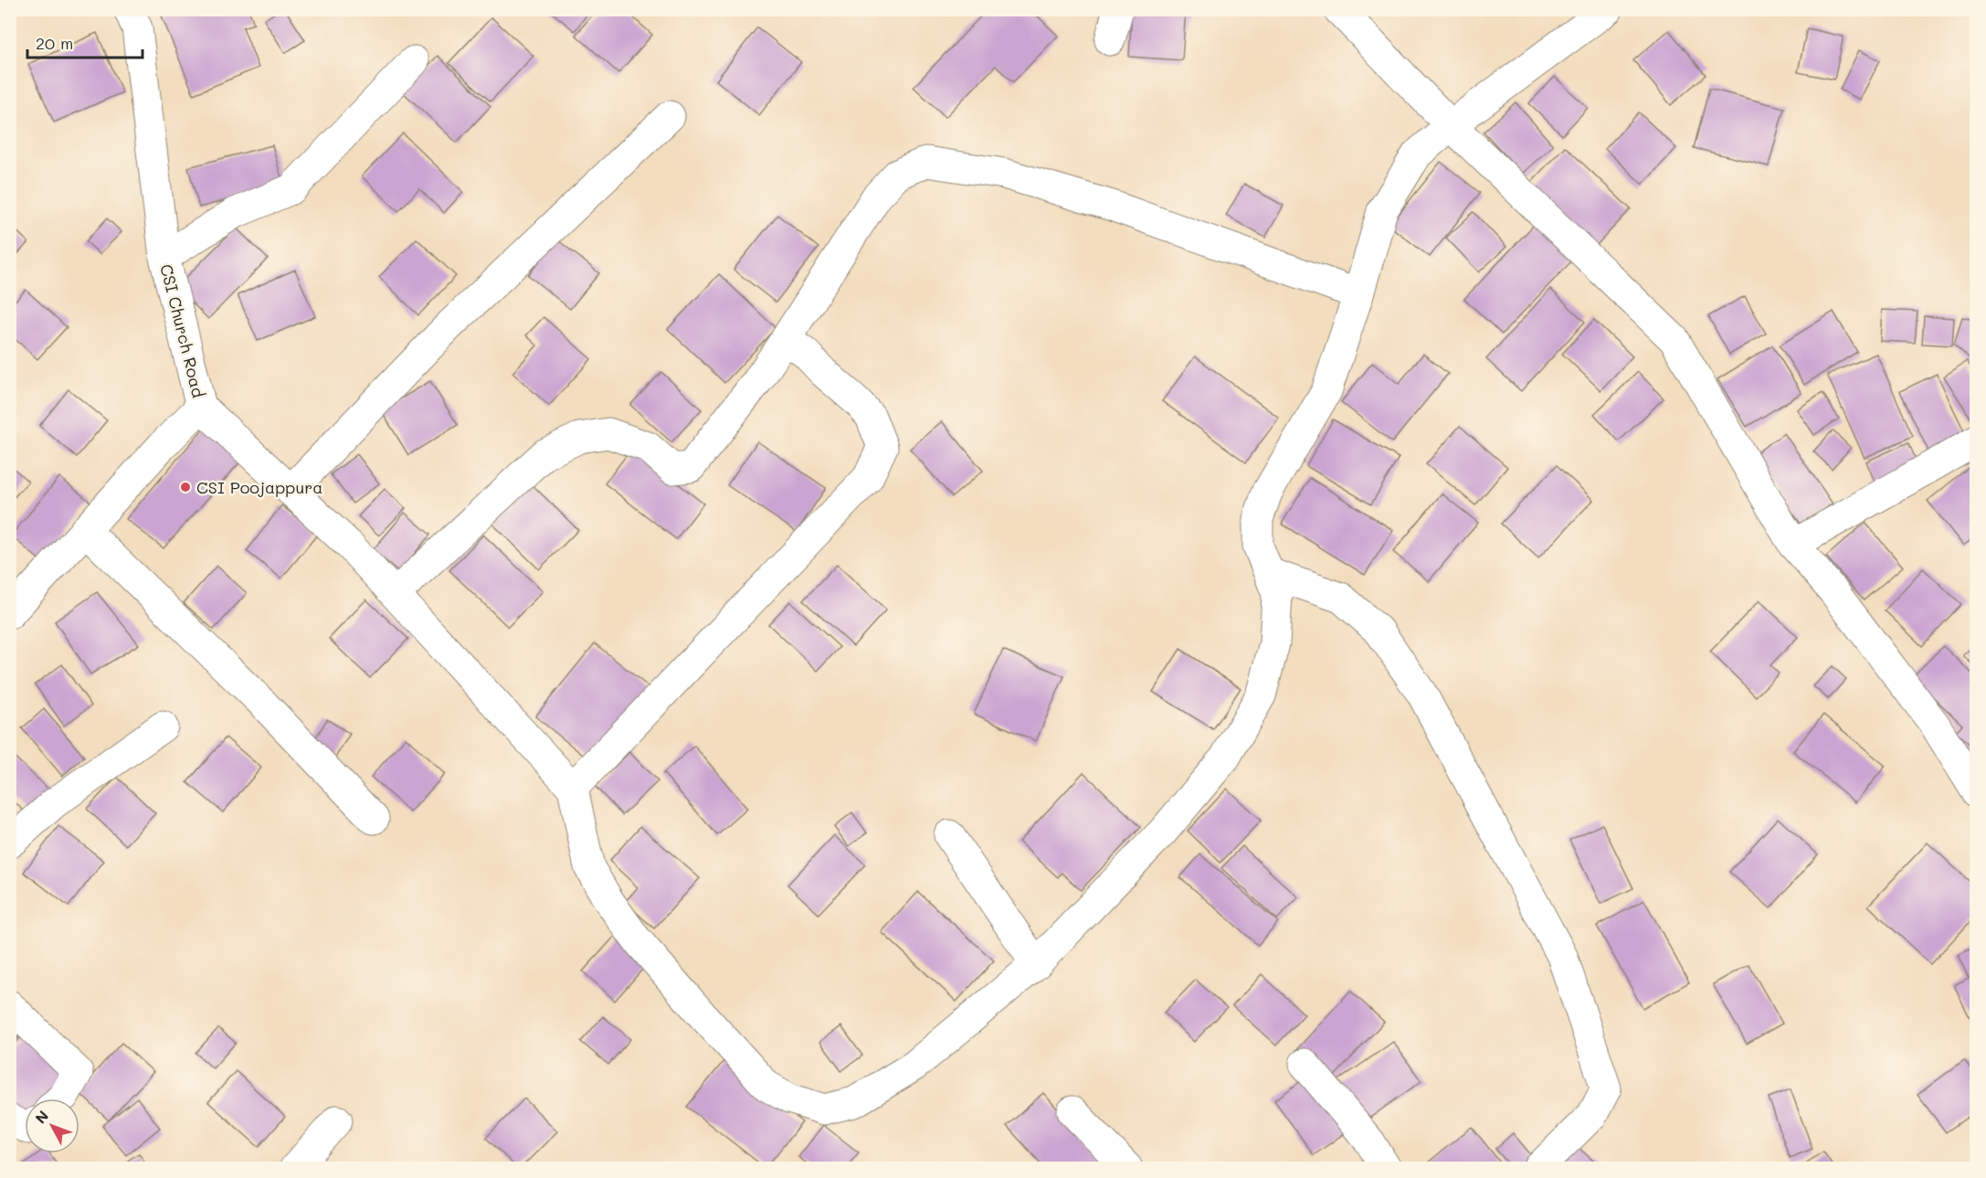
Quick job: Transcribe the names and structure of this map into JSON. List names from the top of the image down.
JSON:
{
  "streets": {
    "street": ["CSI Church Road"]
  },
  "places": ["CSI Poojappura"],
  "scale_bar": "20 m",
  "north": "top left"
}
